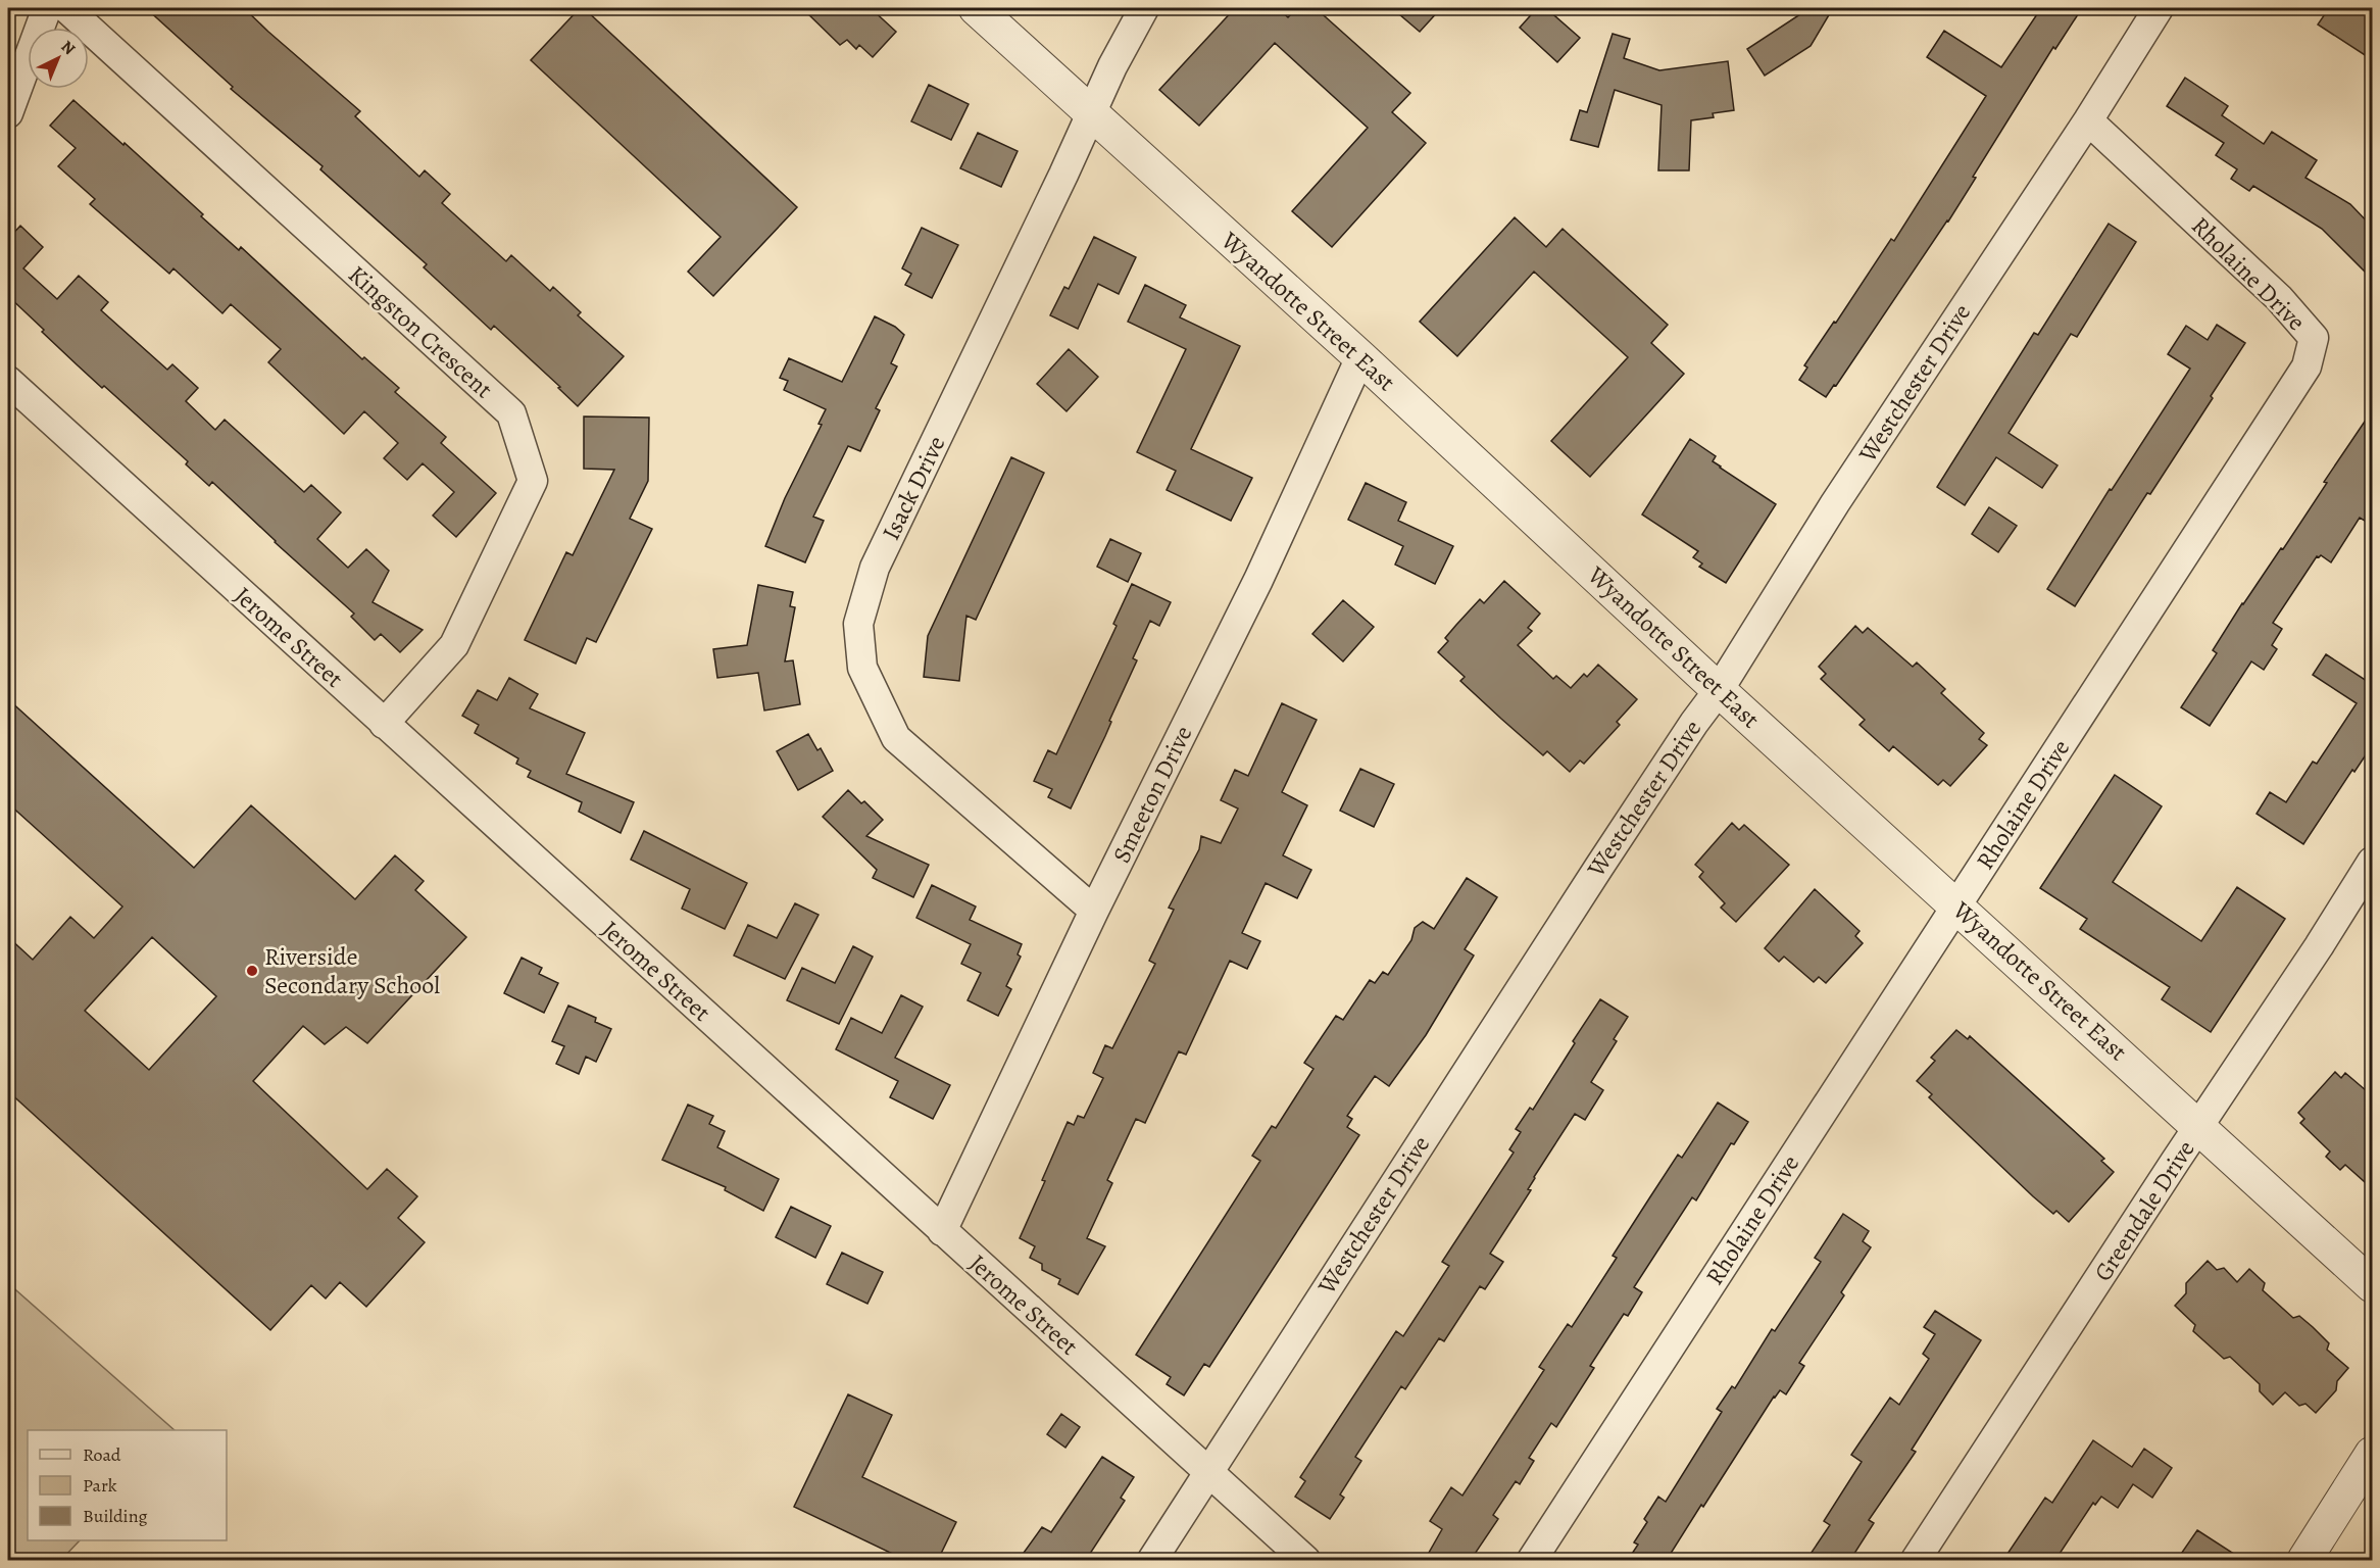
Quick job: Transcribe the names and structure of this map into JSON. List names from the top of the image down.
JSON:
{
  "streets": {
    "street": [
      "Rholaine Drive",
      "Wyandotte Street East",
      "Kingston Crescent",
      "Westchester Drive",
      "Isack Drive",
      "Jerome Street",
      "Smeeton Drive",
      "Greendale Drive"
    ]
  },
  "crossings": [
    ["Rholaine Drive", "Wyandotte Street East"],
    ["Rholaine Drive", "Westchester Drive"],
    ["Wyandotte Street East", "Westchester Drive"],
    ["Wyandotte Street East", "Isack Drive"],
    ["Wyandotte Street East", "Smeeton Drive"],
    ["Wyandotte Street East", "Greendale Drive"],
    ["Kingston Crescent", "Jerome Street"],
    ["Westchester Drive", "Jerome Street"],
    ["Isack Drive", "Smeeton Drive"],
    ["Jerome Street", "Smeeton Drive"]
  ],
  "places": ["Riverside Secondary School"],
  "legend": ["Road", "Park", "Building"],
  "north": "top right"
}
